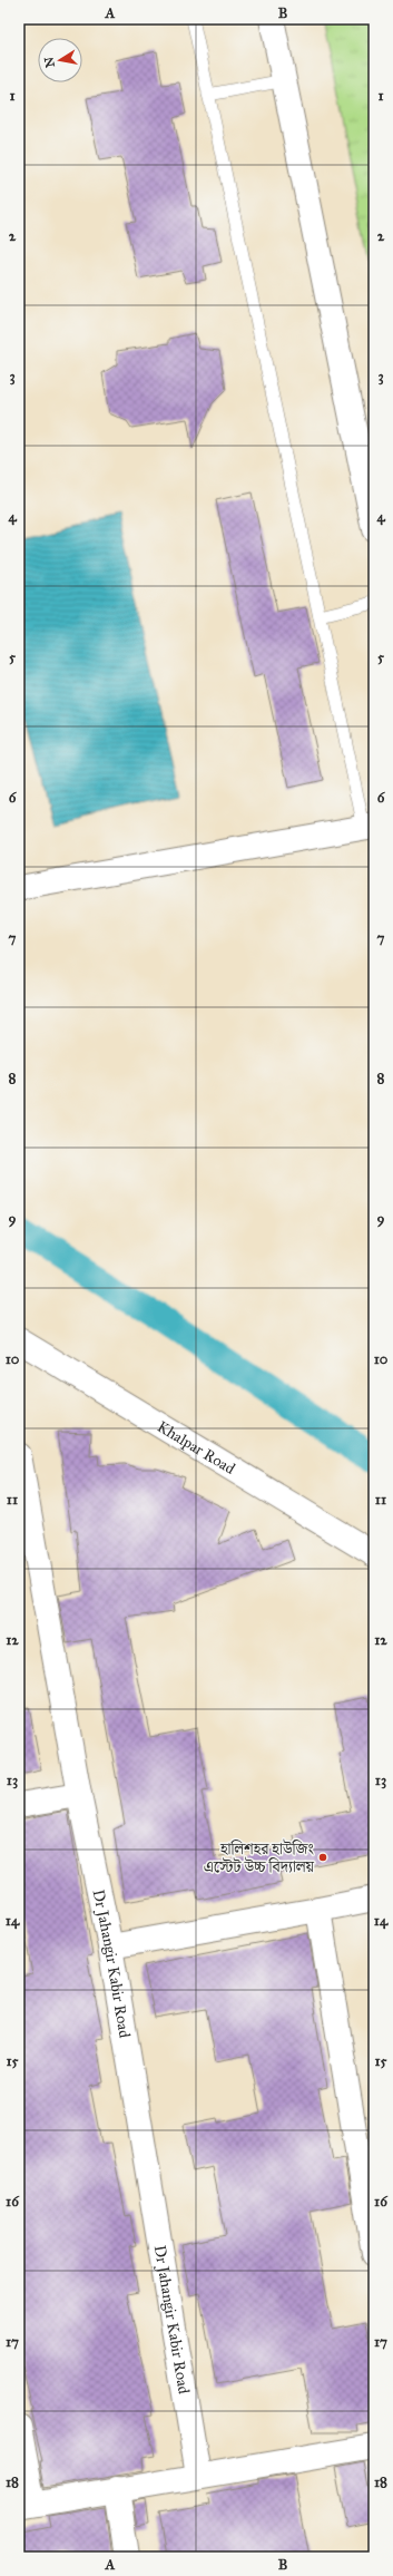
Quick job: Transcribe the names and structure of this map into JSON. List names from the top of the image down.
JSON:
{
  "streets": {
    "street": ["Khalpar Road", "Dr Jahangir Kabir Road"]
  },
  "places": ["হালিশহর হাউজিং এস্টেট উচ্চ বিদ্যালয়"],
  "north": "left",
  "grid": {
    "columns": ["A", "B"],
    "rows": [
      "1",
      "2",
      "3",
      "4",
      "5",
      "6",
      "7",
      "8",
      "9",
      "10",
      "11",
      "12",
      "13",
      "14",
      "15",
      "16",
      "17",
      "18"
    ]
  }
}
